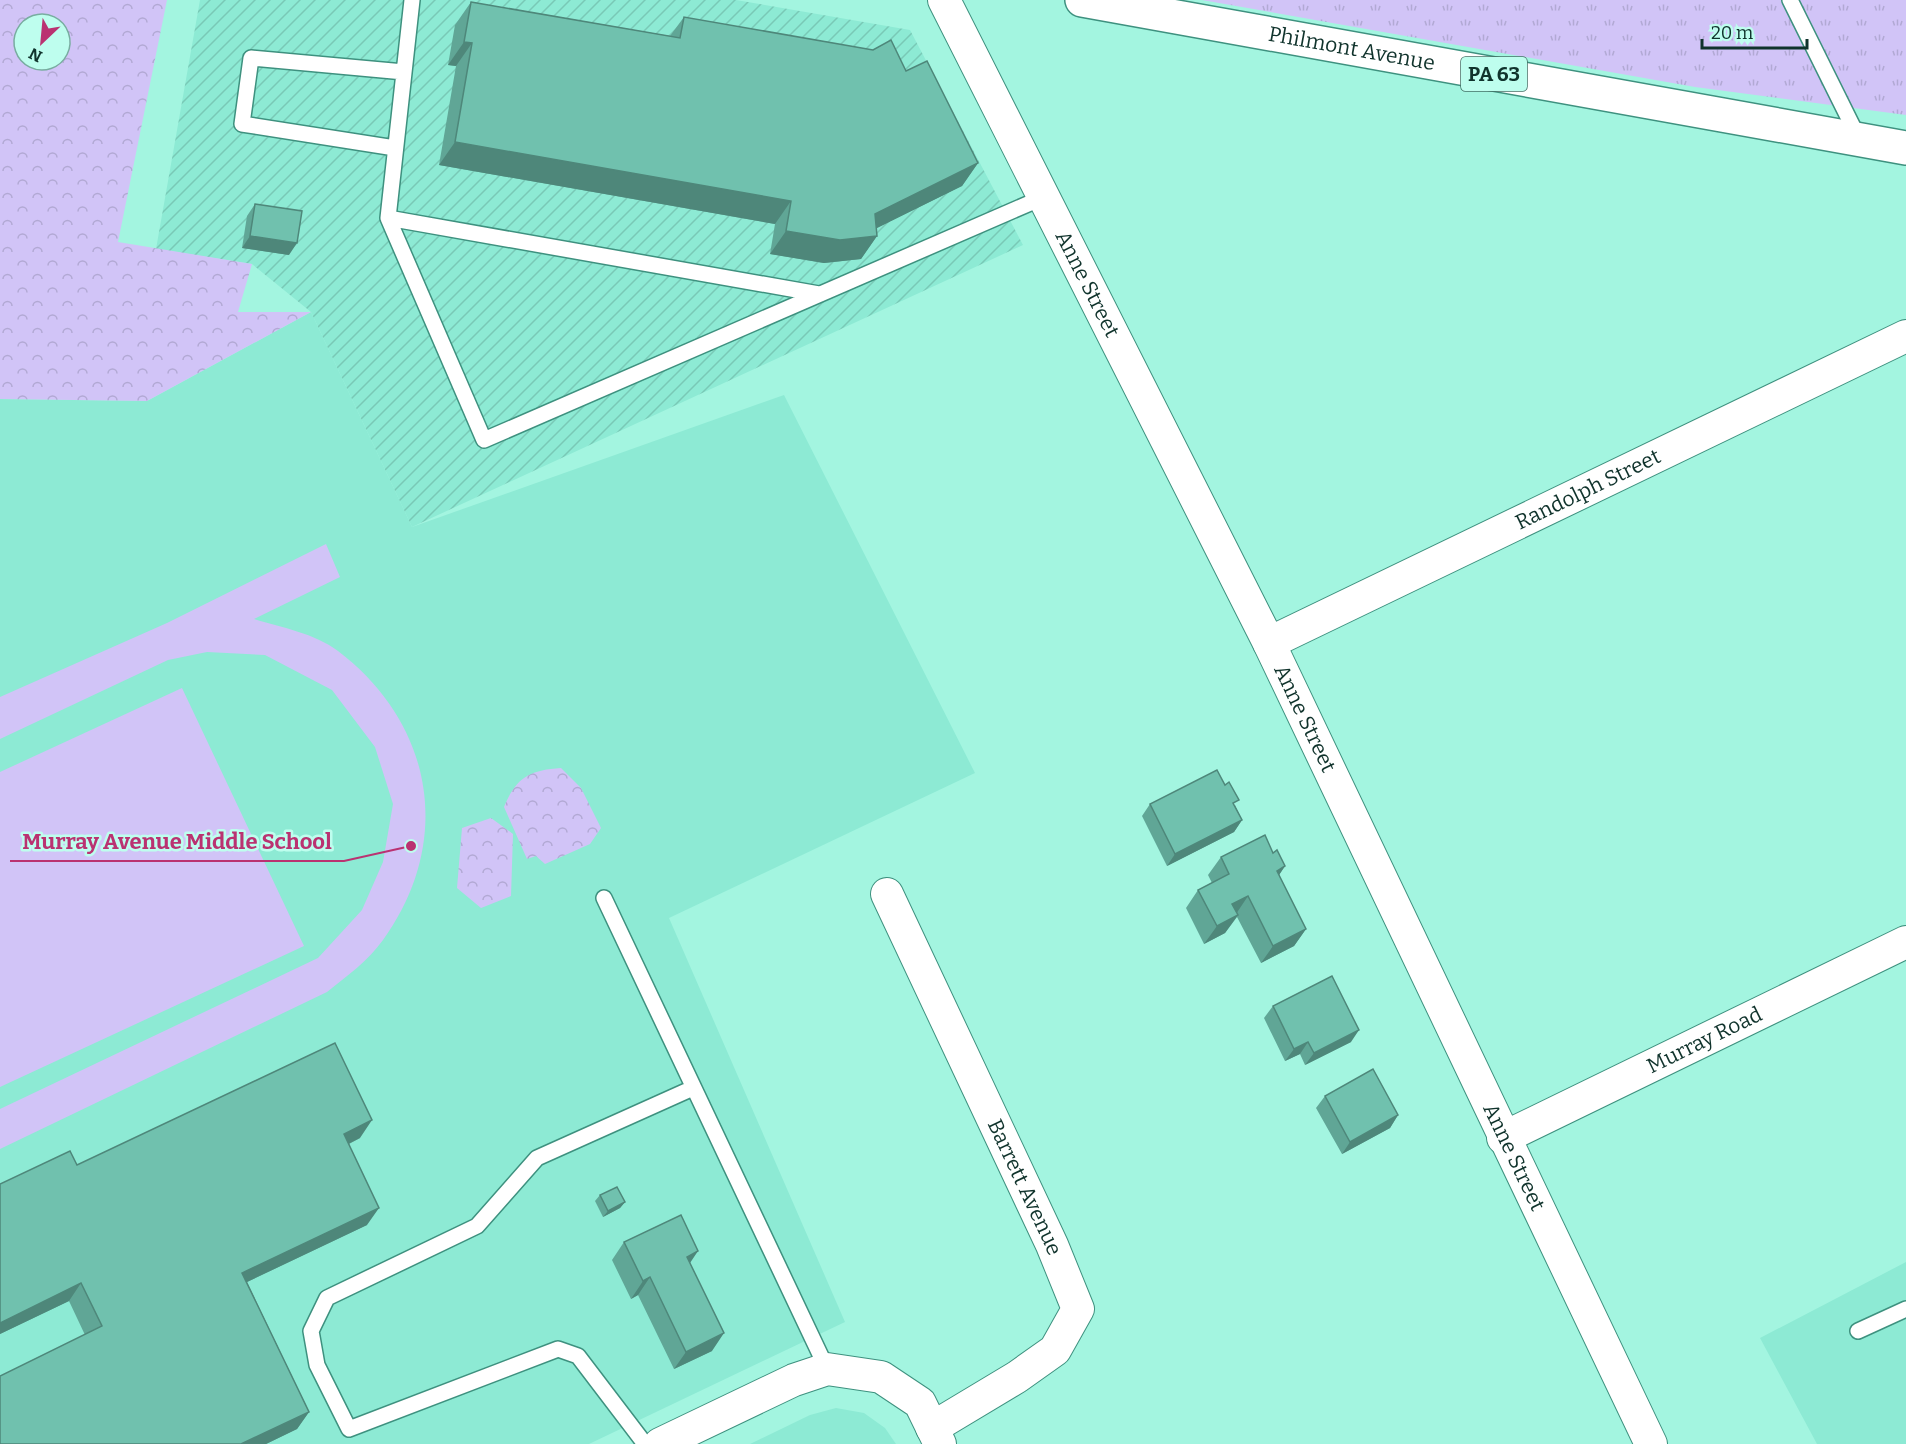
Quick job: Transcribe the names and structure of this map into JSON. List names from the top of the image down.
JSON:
{
  "streets": {
    "main road": ["Philmont Avenue", "PA 63"],
    "street": [
      "Anne Street",
      "Randolph Street",
      "Murray Road",
      "Barrett Avenue"
    ]
  },
  "crossings": [
    ["Anne Street", "Randolph Street"],
    ["Anne Street", "Murray Road"]
  ],
  "places": ["Murray Avenue Middle School"],
  "scale_bar": "20 m",
  "north": "bottom left"
}
